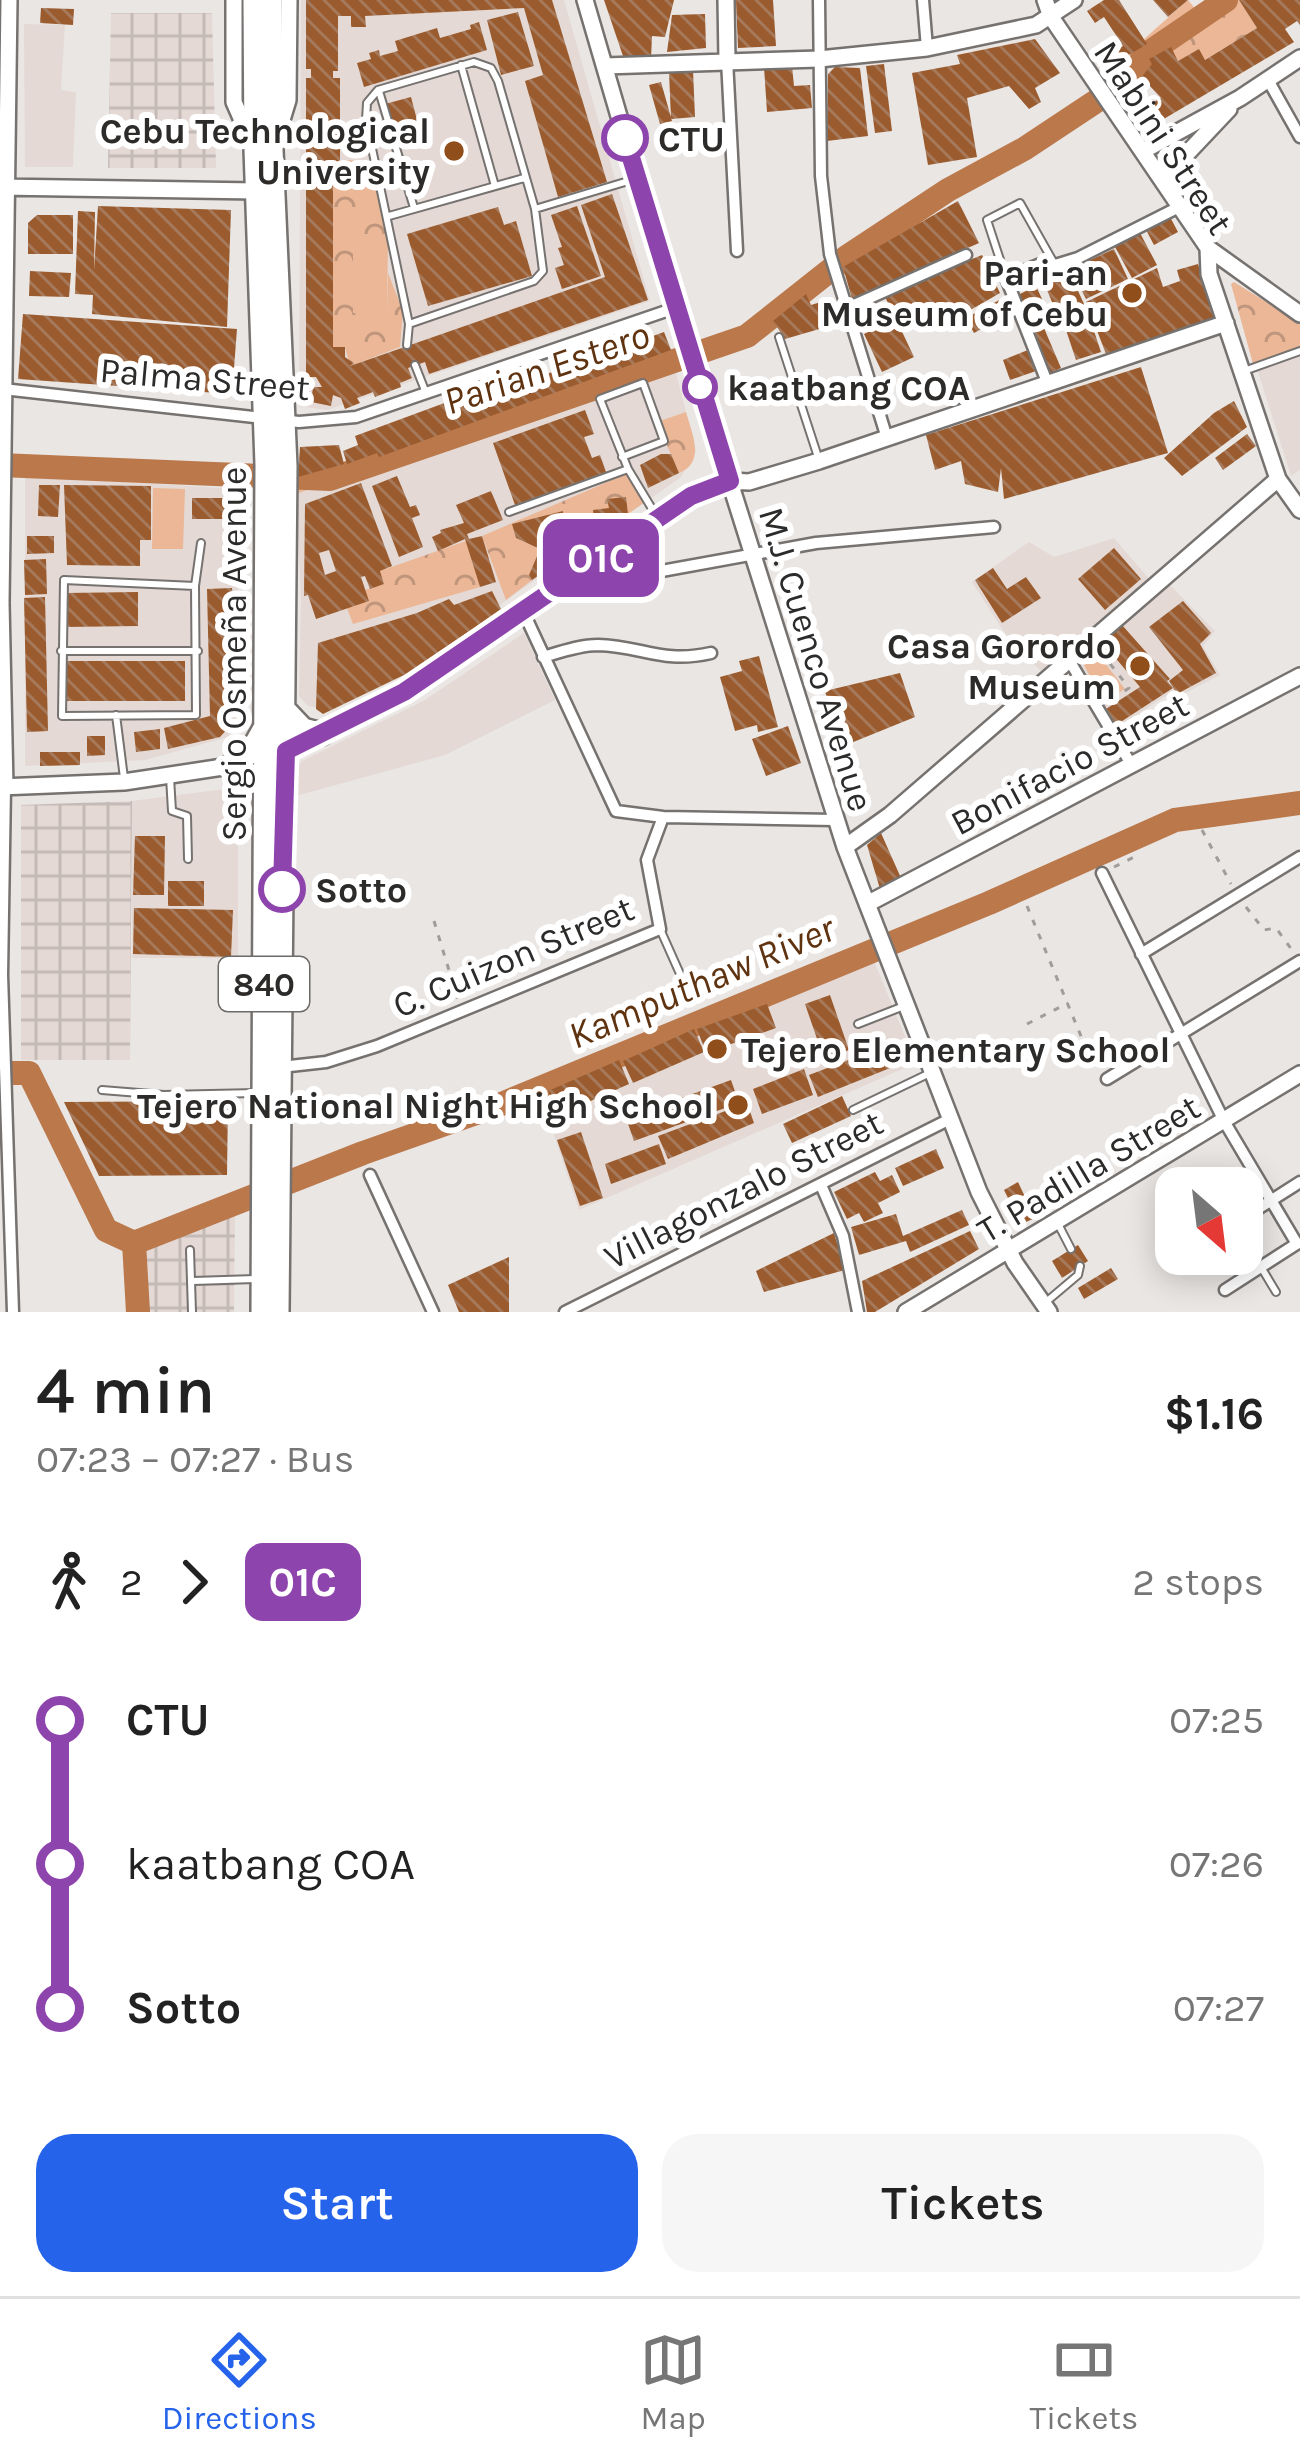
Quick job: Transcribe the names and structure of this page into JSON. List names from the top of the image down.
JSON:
{
  "streets": {
    "highway": ["Sergio Osmeña Avenue", "840"],
    "street": [
      "Mabini Street",
      "Palma Street",
      "M.J. Cuenco Avenue",
      "Bonifacio Street",
      "C. Cuizon Street",
      "T. Padilla Street",
      "Villagonzalo Street"
    ]
  },
  "crossings": [
    ["Palma Street", "Sergio Osmeña Avenue"],
    ["Palma Street", "M.J. Cuenco Avenue"],
    ["Sergio Osmeña Avenue", "C. Cuizon Street"],
    ["Sergio Osmeña Avenue", "840"],
    ["M.J. Cuenco Avenue", "Bonifacio Street"],
    ["M.J. Cuenco Avenue", "T. Padilla Street"],
    ["M.J. Cuenco Avenue", "Villagonzalo Street"]
  ],
  "water": ["Parian Estero", "Kamputhaw River"],
  "places": [
    "CTU",
    "Cebu Technological University",
    "Pari-an Museum of Cebu",
    "kaatbang COA",
    "Casa Gorordo Museum",
    "Sotto",
    "Tejero Elementary School",
    "Tejero National Night High School"
  ],
  "lines": ["bus line 01C"],
  "north": "bottom right",
  "page": {
    "on_map": "01C",
    "heading": ["4 min", "07:23 – 07:27 · Bus", "$1.16"],
    "legs": ["2", "01C", "2 stops"],
    "list": [
      {
        "name": "CTU",
        "value": "07:25"
      },
      {
        "name": "kaatbang COA",
        "value": "07:26"
      },
      {
        "name": "Sotto",
        "value": "07:27"
      }
    ],
    "buttons": ["Start", "Tickets"],
    "tabs": ["Directions", "Map", "Tickets"]
  }
}
